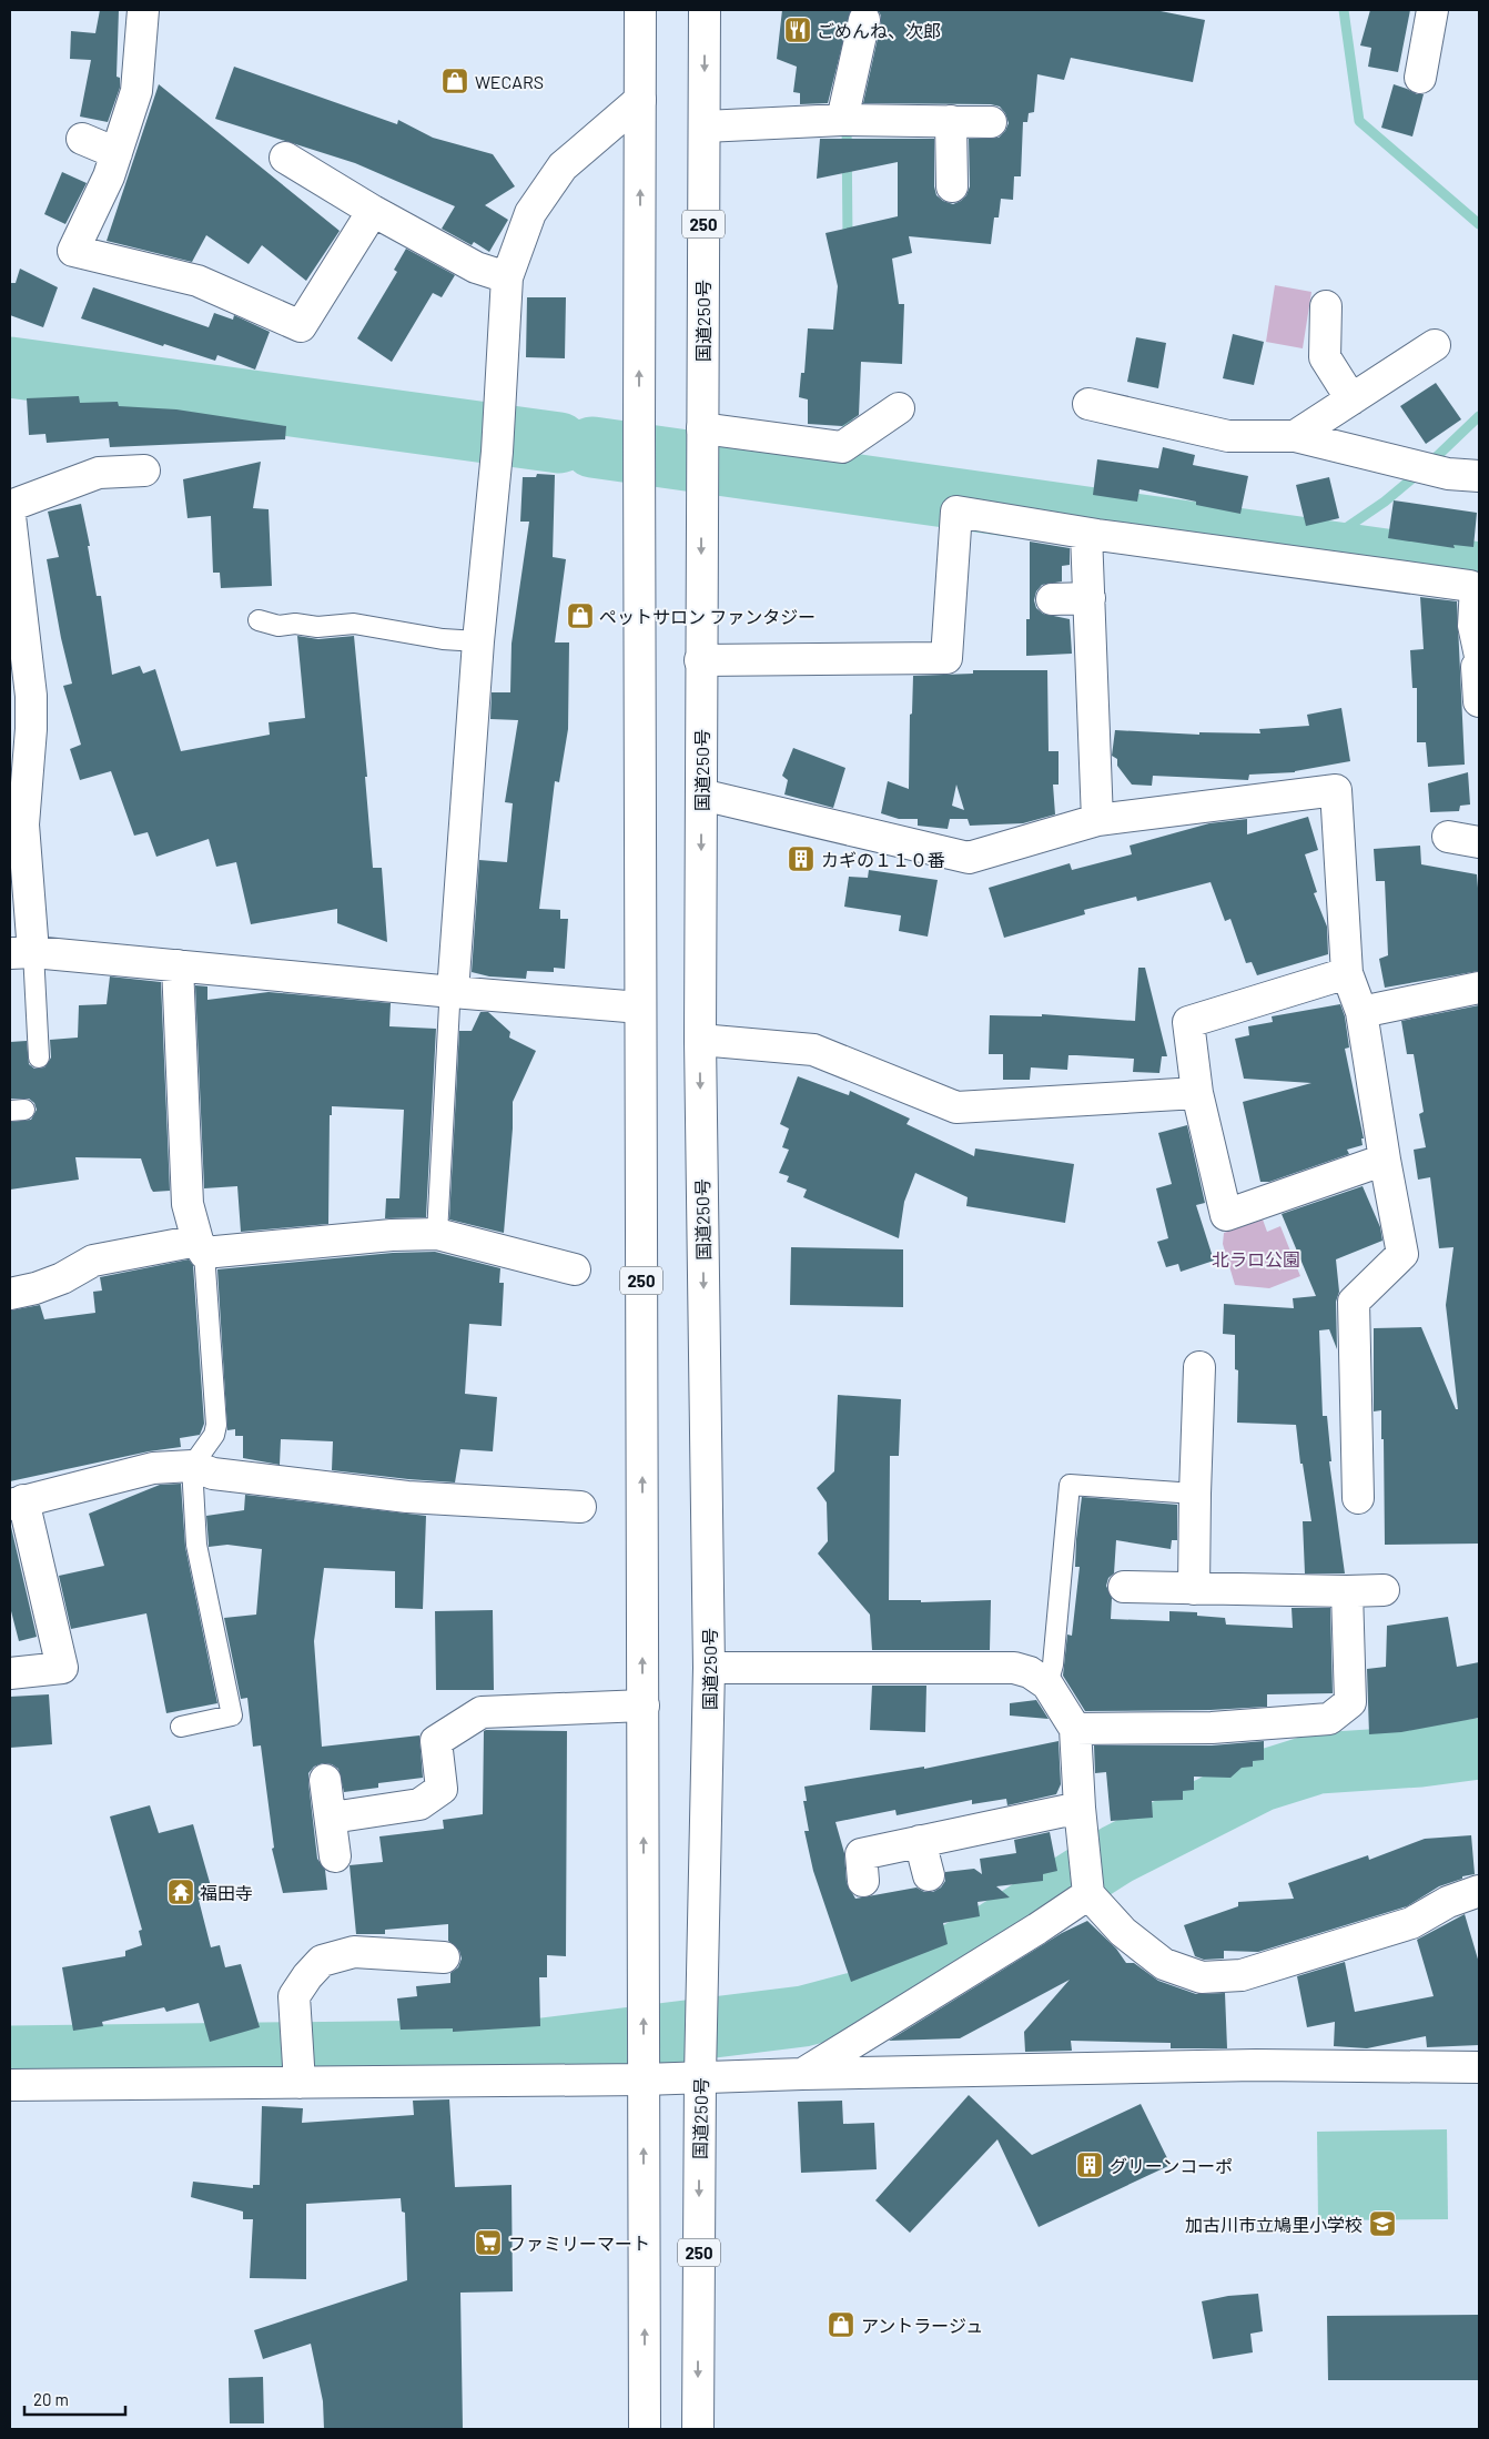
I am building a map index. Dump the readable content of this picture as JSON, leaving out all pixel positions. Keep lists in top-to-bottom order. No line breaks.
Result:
{"streets":{"main road":["250","国道250号"]},"parks":["北ラロ公園"],"places":{"restaurant":["ごめんね、次郎"],"shop":["WECARS","ペットサロン ファンタジー","アントラージュ"],"building":["カギの１１０番","グリーンコーポ"],"temple":["福田寺"],"school or university":["加古川市立鳩里小学校"],"supermarket":["ファミリーマート"]},"scale_bar":"20 m"}
